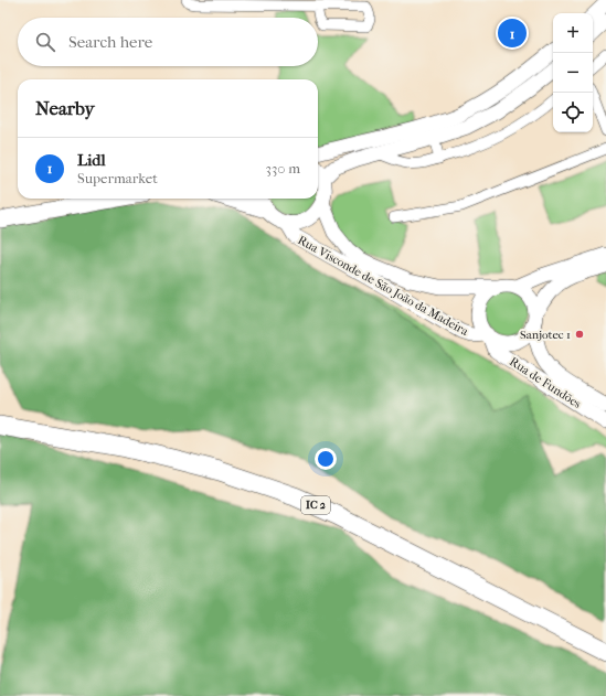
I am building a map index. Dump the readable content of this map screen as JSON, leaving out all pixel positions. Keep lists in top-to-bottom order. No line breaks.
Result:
{"streets":{"highway":["IC 2"],"main road":["Rua Visconde de São João da Madeira","Rua de Fundões"]},"crossings":[["Rua Visconde de São João da Madeira","Rua de Fundões"]],"places":["Sanjotec 1"],"page":{"map_buttons":["+","−"],"pins":"1","search":"Search here","heading":"Nearby","list":[{"mark":"1","name":"Lidl","note":"Supermarket","value":"330 m"}]}}
